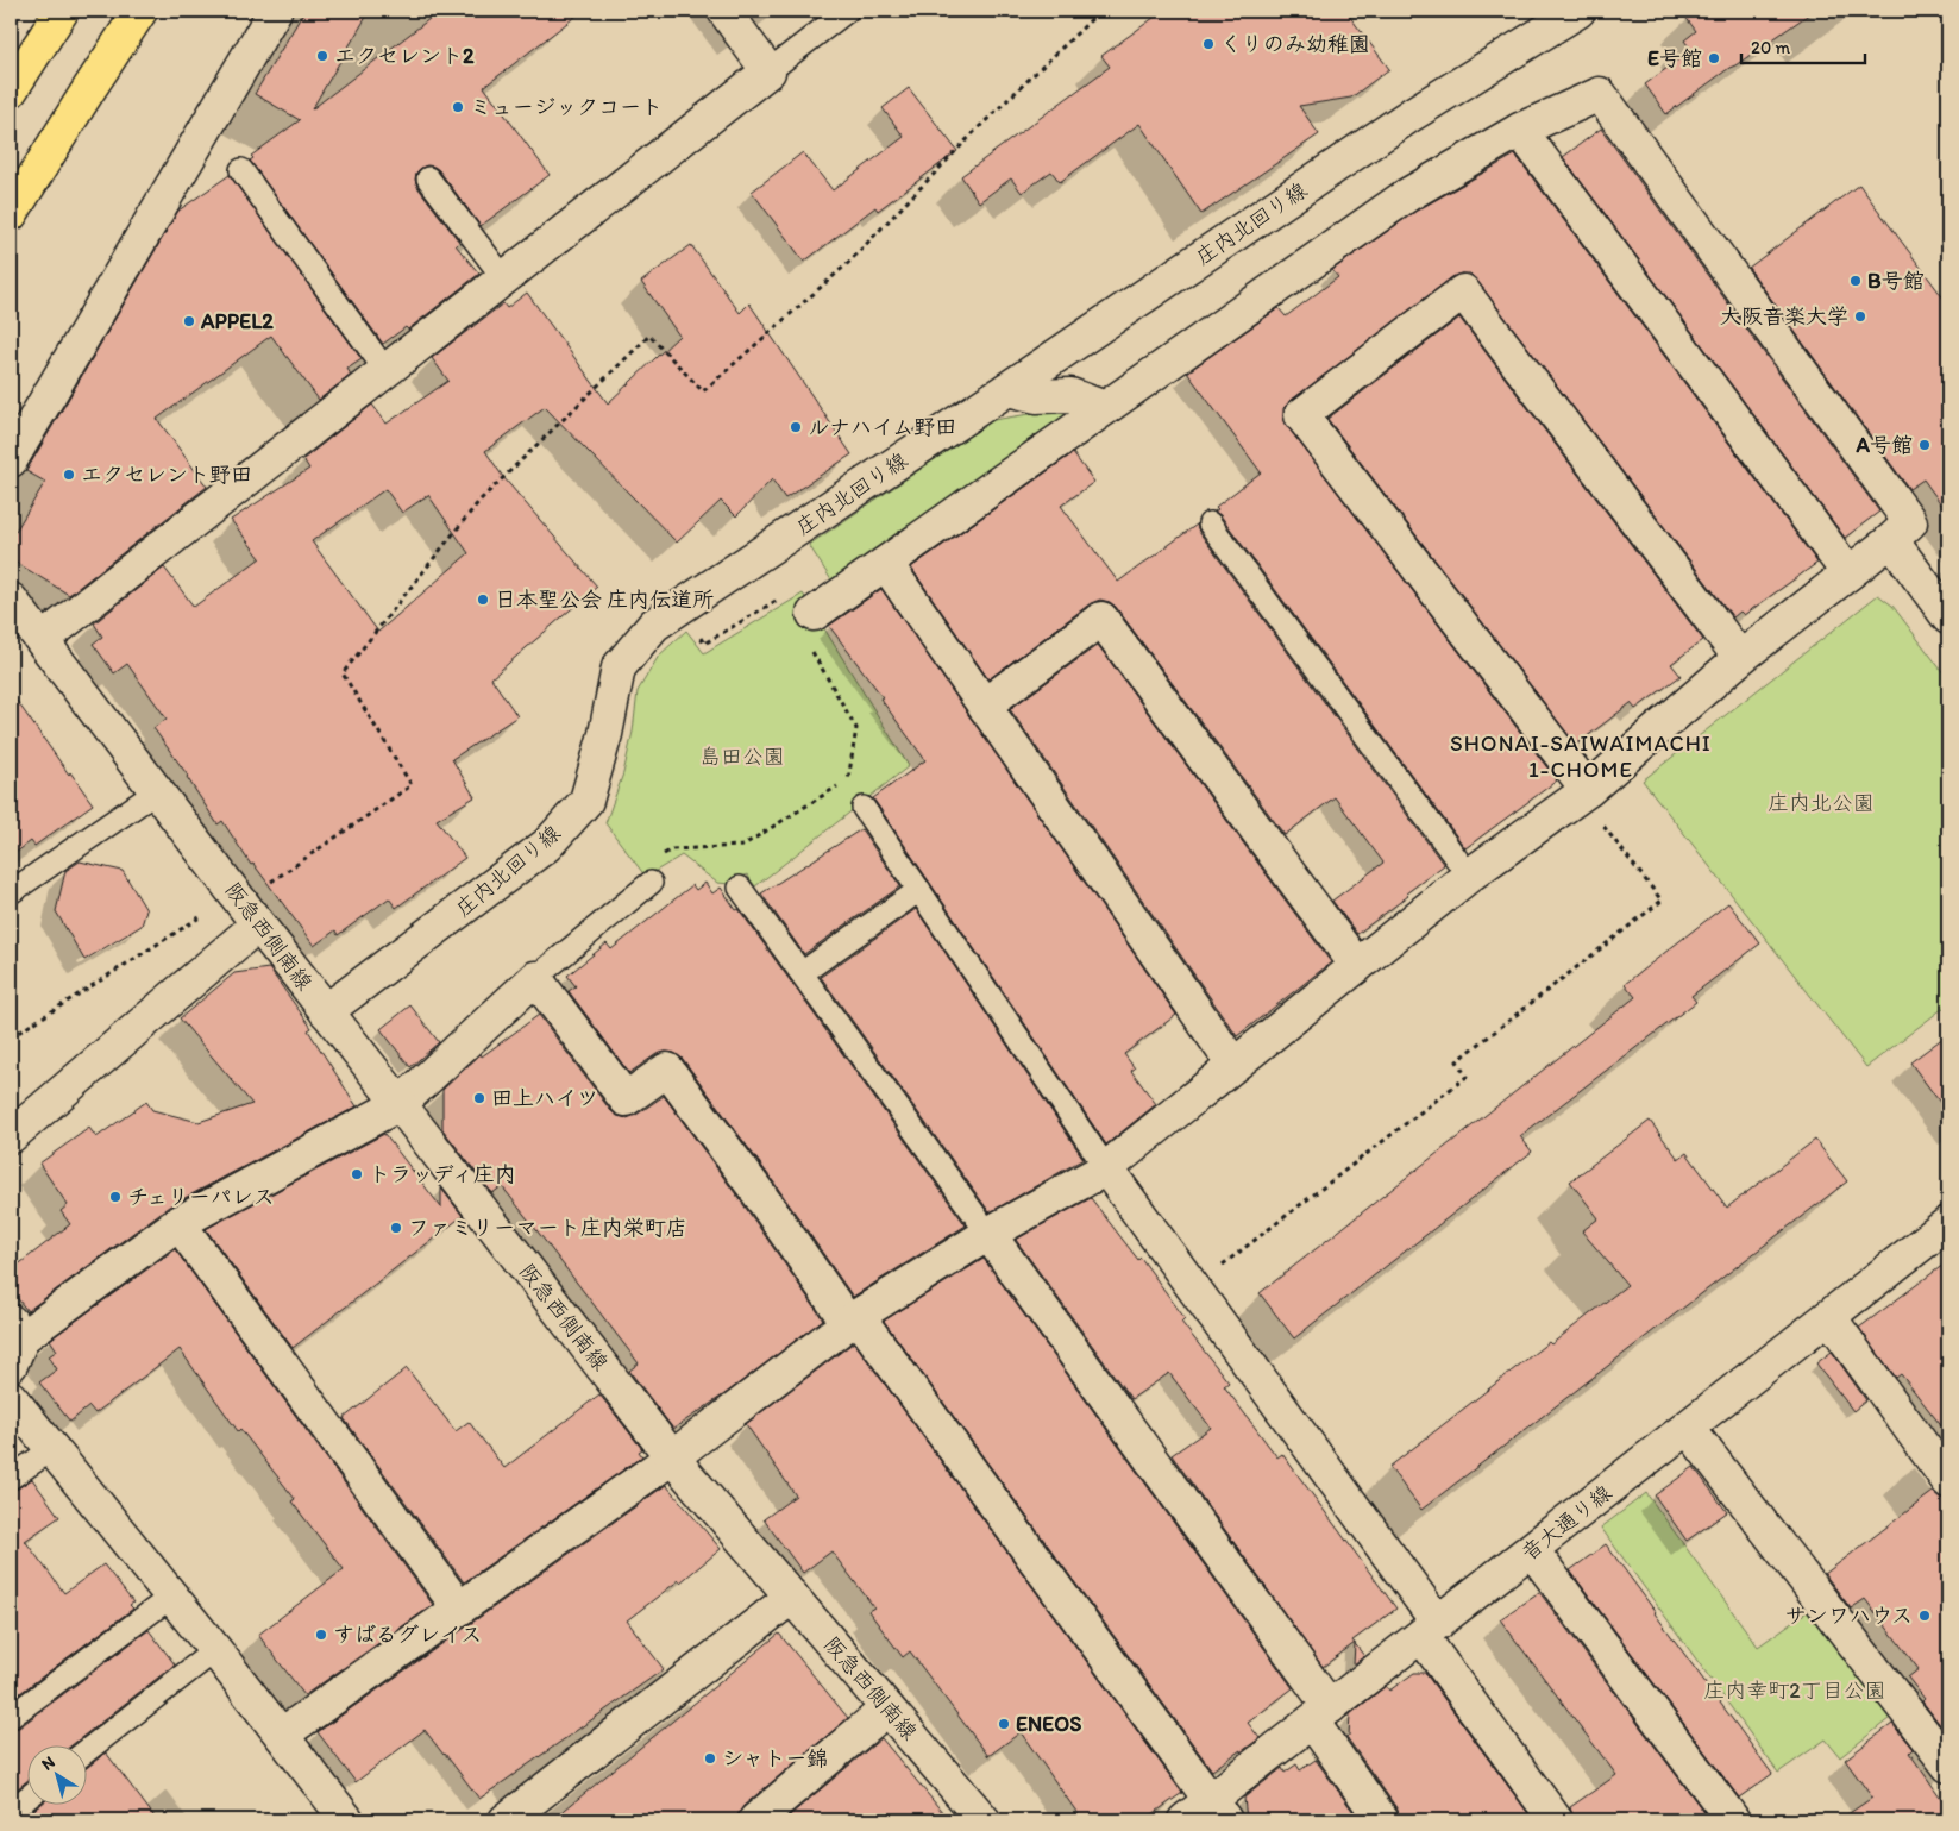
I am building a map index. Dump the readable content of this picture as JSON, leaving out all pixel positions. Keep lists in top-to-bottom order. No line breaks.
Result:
{"streets":{"street":["庄内北回り線","阪急西側南線","音大通り線"]},"crossings":[["庄内北回り線","阪急西側南線"]],"districts":["SHONAI-SAIWAIMACHI 1-CHOME"],"parks":["島田公園","庄内北公園","庄内幸町2丁目公園"],"places":["くりのみ幼稚園","エクセレント2","E号館","ミュージックコート","B号館","大阪音楽大学","APPEL2","ルナハイム野田","A号館","エクセレント野田","日本聖公会 庄内伝道所","田上ハイツ","トラッディ庄内","チェリーパレス","ファミリーマート庄内栄町店","サンワハウス","すばるグレイス","ENEOS","シャトー錦"],"scale_bar":"20 m","north":"top left"}
